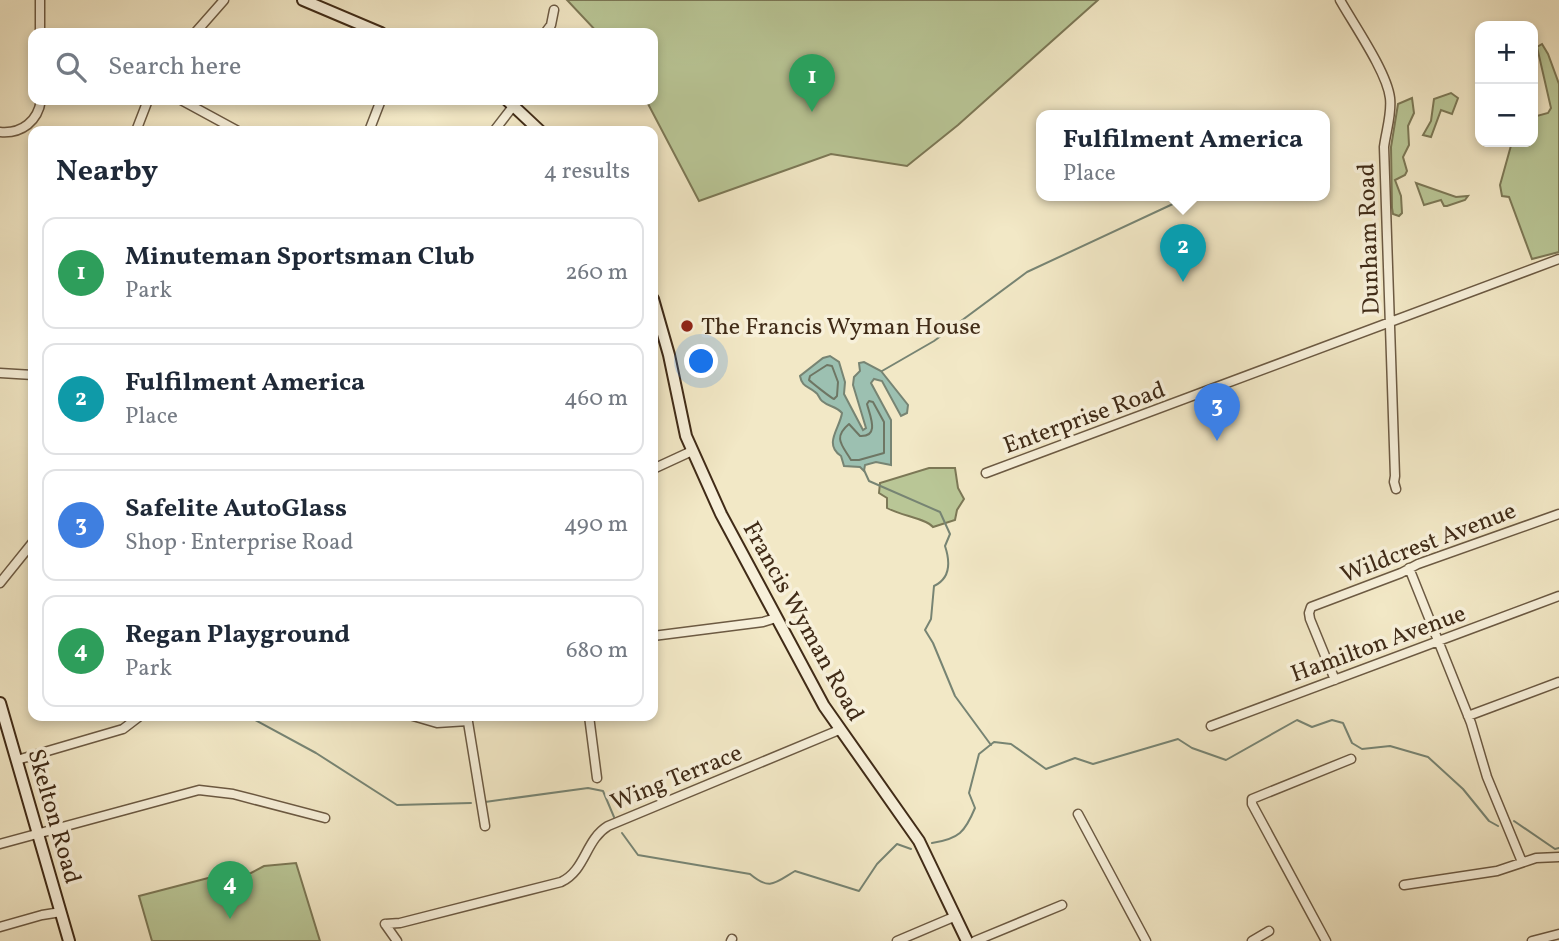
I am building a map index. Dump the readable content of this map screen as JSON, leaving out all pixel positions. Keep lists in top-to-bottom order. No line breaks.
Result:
{"streets":{"main road":["Francis Wyman Road","Skelton Road"],"street":["Dunham Road","Enterprise Road","Wildcrest Avenue","Hamilton Avenue","Wing Terrace"]},"crossings":[["Dunham Road","Enterprise Road"],["Wildcrest Avenue","Hamilton Avenue"],["Francis Wyman Road","Wing Terrace"]],"places":["The Francis Wyman House"],"page":{"map_buttons":["+","−"],"search":"Search here","pins":["1","2","3","4"],"popup":["Fulfilment America","Place"],"heading":["Nearby","4 results"],"list":[{"mark":"1","name":"Minuteman Sportsman Club","note":"Park","value":"260 m"},{"mark":"2","name":"Fulfilment America","note":"Place","value":"460 m"},{"mark":"3","name":"Safelite AutoGlass","note":"Shop · Enterprise Road","value":"490 m"},{"mark":"4","name":"Regan Playground","note":"Park","value":"680 m"}]}}
